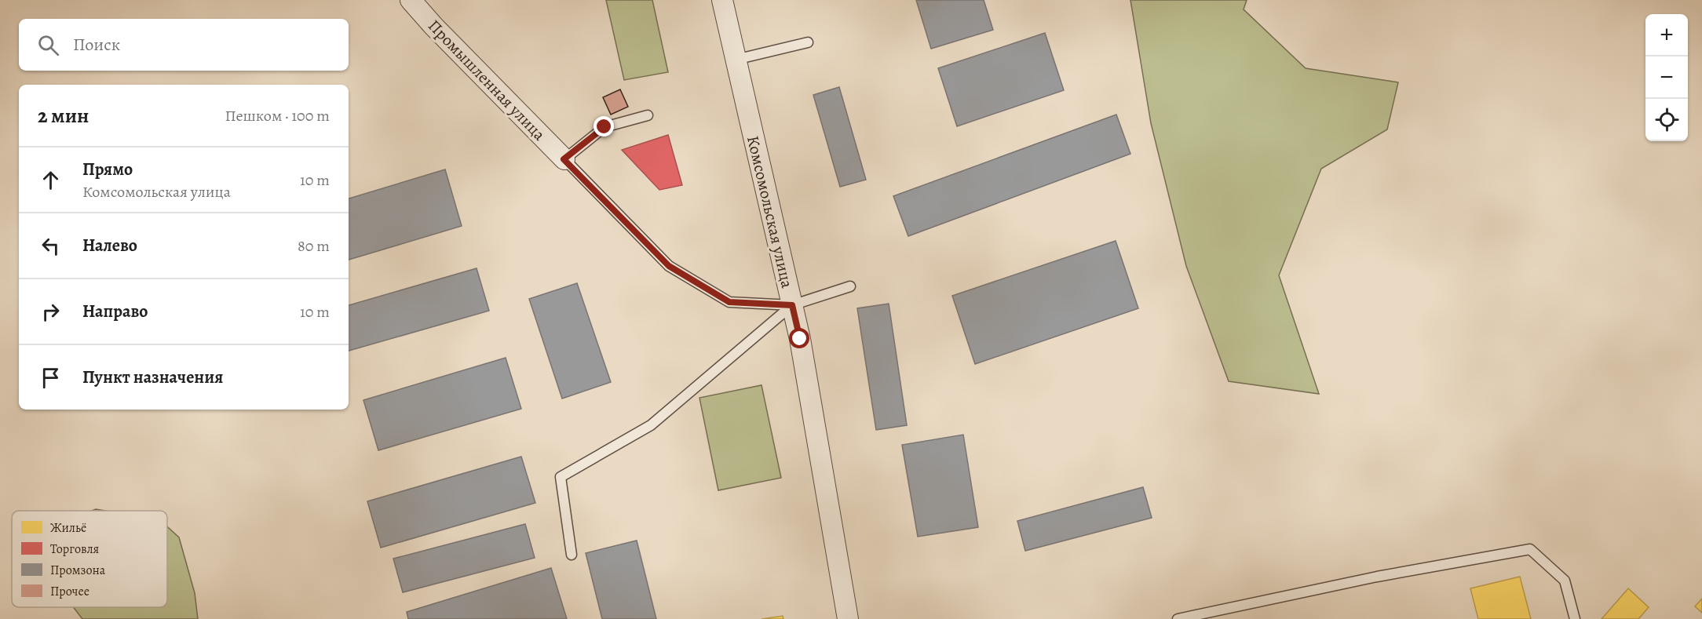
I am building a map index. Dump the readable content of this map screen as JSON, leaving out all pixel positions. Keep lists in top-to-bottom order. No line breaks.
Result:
{"streets":{"street":["Промышленная улица","Комсомольская улица"]},"legend":["Жильё","Торговля","Промзона","Прочее"],"page":{"map_buttons":["+","−"],"search":"Поиск","heading":["2 мин","Пешком · 100 m"],"list":[["Прямо","Комсомольская улица","10 m"],["Налево","80 m"],["Направо","10 m"],"Пункт назначения"]}}
